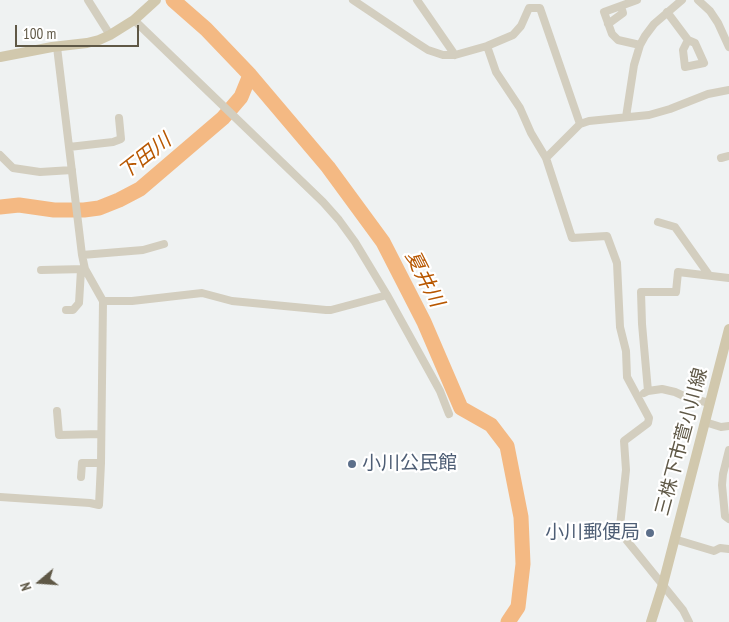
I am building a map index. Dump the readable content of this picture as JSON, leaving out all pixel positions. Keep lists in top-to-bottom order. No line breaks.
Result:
{"streets":{"main road":["三株下市萱小川線"]},"water":["下田川","夏井川"],"places":["小川公民館","小川郵便局"],"scale_bar":"100 m","north":"left"}
